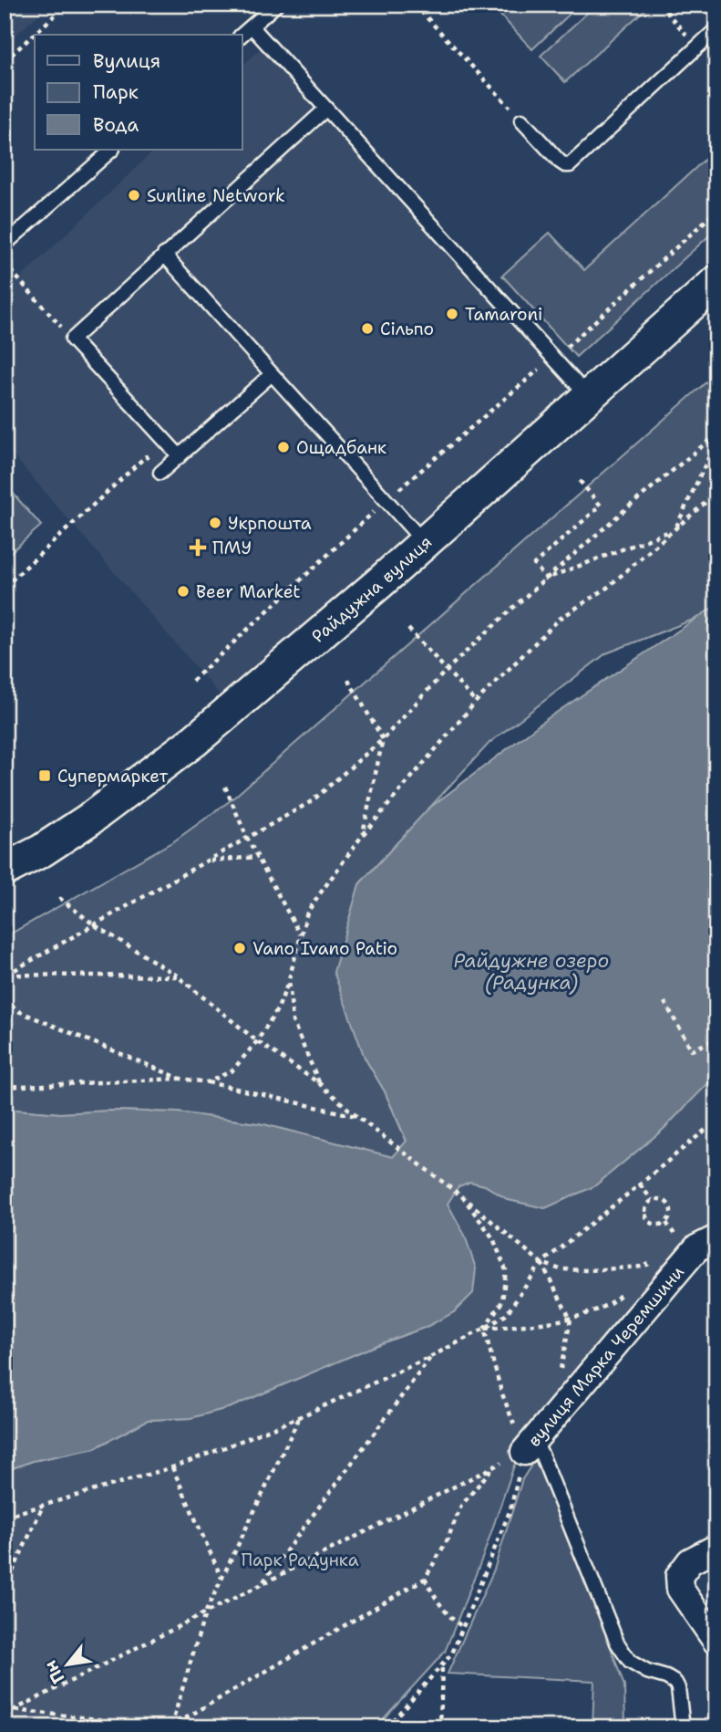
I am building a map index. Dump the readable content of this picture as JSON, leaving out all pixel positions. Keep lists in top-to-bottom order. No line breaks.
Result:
{"streets":{"street":["Райдужна вулиця","вулиця Марка Черемшини"]},"water":["Райдужне озеро (Радунка)"],"parks":["Парк Радунка"],"places":{"other":["Sunline Network","Tamaroni","Сільпо","Ощадбанк","Укрпошта","Beer Market","Vano Ivano Patio"],"health":["ПМУ"],"transit":["Супермаркет"]},"legend":["Вулиця","Парк","Вода"],"north":"bottom left"}
